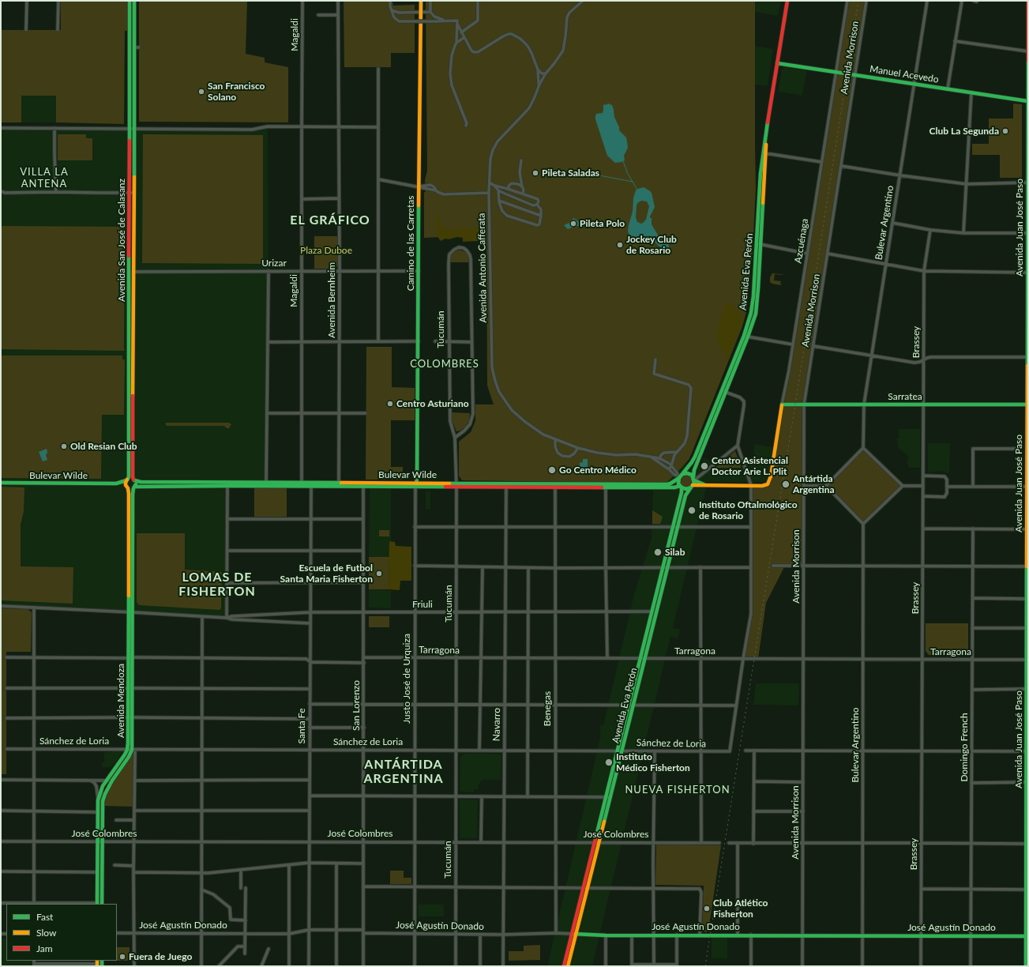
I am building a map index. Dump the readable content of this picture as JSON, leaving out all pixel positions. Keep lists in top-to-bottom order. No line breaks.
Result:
{"streets":{"main road":["Manuel Acevedo","Avenida Juan José Paso","Avenida San José de Calasanz","Azcuénaga","Camino de las Carretas","Urizar","Avenida Eva Perón","Sarratea","Bulevar Wilde","Avenida Mendoza","José Agustín Donado"],"street":["Magaldi","Avenida Morrison","Bulevar Argentino","Avenida Antonio Cafferata","Avenida Bernheim","Tucumán","Brassey","Friuli","Tarragona","Justo José de Urquiza","San Lorenzo","Benegas","Navarro","Santa Fe","Sánchez de Loria","Domingo French","José Colombres"]},"crossings":[["Magaldi","Urizar"],["Magaldi","Bulevar Wilde"],["Avenida Morrison","Manuel Acevedo"],["Avenida Morrison","Sarratea"],["Avenida Morrison","Tarragona"],["Avenida Morrison","José Agustín Donado"],["Manuel Acevedo","Bulevar Argentino"],["Manuel Acevedo","Avenida Juan José Paso"],["Manuel Acevedo","Azcuénaga"],["Manuel Acevedo","Avenida Eva Perón"],["Bulevar Argentino","Sarratea"],["Bulevar Argentino","Tarragona"],["Bulevar Argentino","José Agustín Donado"],["Avenida Juan José Paso","Sarratea"],["Avenida Juan José Paso","Tarragona"],["Avenida Juan José Paso","José Agustín Donado"],["Avenida San José de Calasanz","Urizar"],["Avenida San José de Calasanz","Bulevar Wilde"],["Avenida San José de Calasanz","Avenida Mendoza"],["Azcuénaga","Sarratea"],["Camino de las Carretas","Urizar"],["Camino de las Carretas","Bulevar Wilde"],["Camino de las Carretas","Justo José de Urquiza"],["Urizar","Avenida Bernheim"],["Avenida Antonio Cafferata","Avenida Eva Perón"],["Avenida Antonio Cafferata","Bulevar Wilde"],["Avenida Eva Perón","Bulevar Wilde"],["Avenida Eva Perón","Friuli"],["Avenida Eva Perón","Tarragona"],["Avenida Eva Perón","Sánchez de Loria"],["Avenida Eva Perón","José Colombres"],["Avenida Eva Perón","José Agustín Donado"],["Avenida Bernheim","Bulevar Wilde"],["Tucumán","Bulevar Wilde"],["Tucumán","Friuli"],["Tucumán","Tarragona"],["Tucumán","Sánchez de Loria"],["Tucumán","José Colombres"],["Tucumán","José Agustín Donado"],["Brassey","Sarratea"],["Brassey","Tarragona"],["Brassey","José Agustín Donado"],["Bulevar Wilde","Justo José de Urquiza"],["Bulevar Wilde","Avenida Mendoza"],["Bulevar Wilde","San Lorenzo"],["Bulevar Wilde","Benegas"],["Bulevar Wilde","Navarro"],["Bulevar Wilde","Santa Fe"],["Friuli","Justo José de Urquiza"],["Friuli","San Lorenzo"],["Friuli","Benegas"],["Friuli","Navarro"],["Friuli","Santa Fe"],["Tarragona","Justo José de Urquiza"],["Tarragona","San Lorenzo"],["Tarragona","Benegas"],["Tarragona","Navarro"],["Tarragona","Domingo French"],["Justo José de Urquiza","Sánchez de Loria"],["Justo José de Urquiza","José Colombres"],["Justo José de Urquiza","José Agustín Donado"],["Avenida Mendoza","Sánchez de Loria"],["Avenida Mendoza","José Colombres"],["San Lorenzo","Sánchez de Loria"],["San Lorenzo","José Colombres"],["San Lorenzo","José Agustín Donado"],["Benegas","Sánchez de Loria"],["Benegas","José Colombres"],["Benegas","José Agustín Donado"],["Navarro","Sánchez de Loria"],["Navarro","José Colombres"],["Navarro","José Agustín Donado"],["Santa Fe","Sánchez de Loria"],["Santa Fe","José Colombres"],["Santa Fe","José Agustín Donado"],["Domingo French","José Agustín Donado"]],"districts":["VILLA LA ANTENA","EL GRÁFICO","COLOMBRES","LOMAS DE FISHERTON","ANTÁRTIDA ARGENTINA","NUEVA FISHERTON"],"parks":["Plaza Duboe"],"places":["San Francisco Solano","Club La Segunda","Pileta Saladas","Pileta Polo","Jockey Club de Rosario","Centro Asturiano","Old Resian Club","Centro Asistencial Doctor Arie L. Plit","Go Centro Médico","Antártida Argentina","Instituto Oftalmológico de Rosario","Silab","Escuela de Futbol Santa Maria Fisherton","Instituto Médico Fisherton","Club Atlético Fisherton","Fuera de Juego"],"legend":["Fast","Slow","Jam"]}
